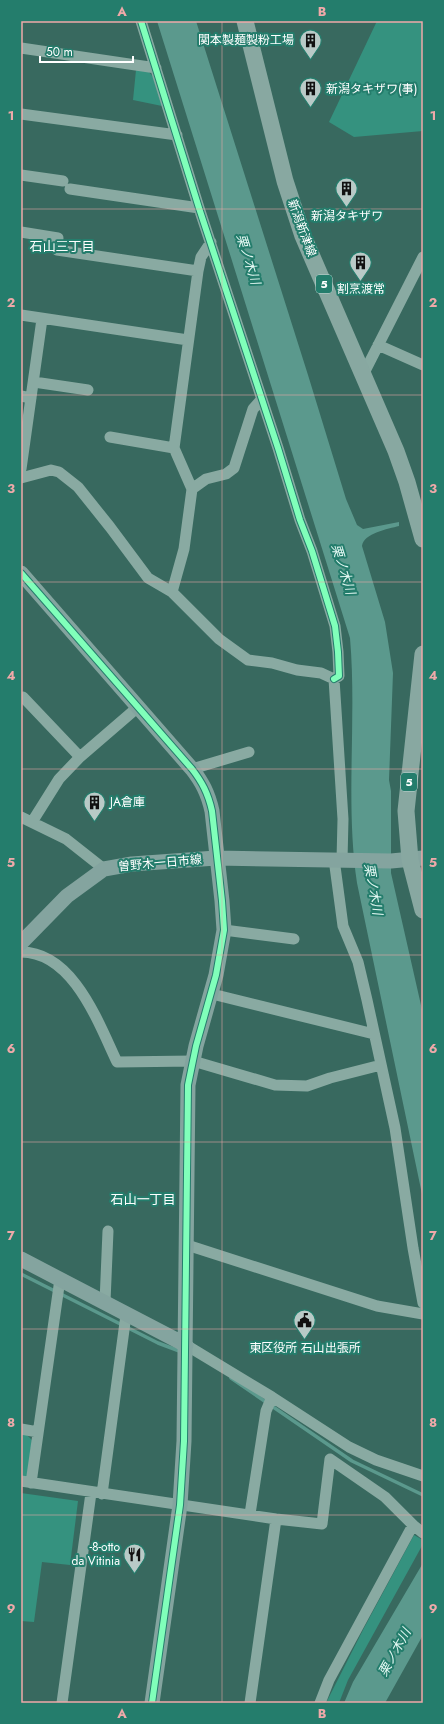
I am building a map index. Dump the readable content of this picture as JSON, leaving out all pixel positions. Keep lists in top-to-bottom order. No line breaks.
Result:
{"streets":{"main road":["新潟新津線","5"],"street":["曽野木一日市線"]},"crossings":[["5","曽野木一日市線"]],"districts":["石山三丁目","石山一丁目"],"water":["栗ノ木川"],"places":{"building":["関本製麺製粉工場","新潟タキザワ(事)","新潟タキザワ","割烹渡常","JA倉庫"],"public building":["東区役所 石山出張所"],"restaurant":["-8-otto da Vitinia"]},"scale_bar":"50 m","grid":{"columns":["A","B"],"rows":["1","2","3","4","5","6","7","8","9"]}}
